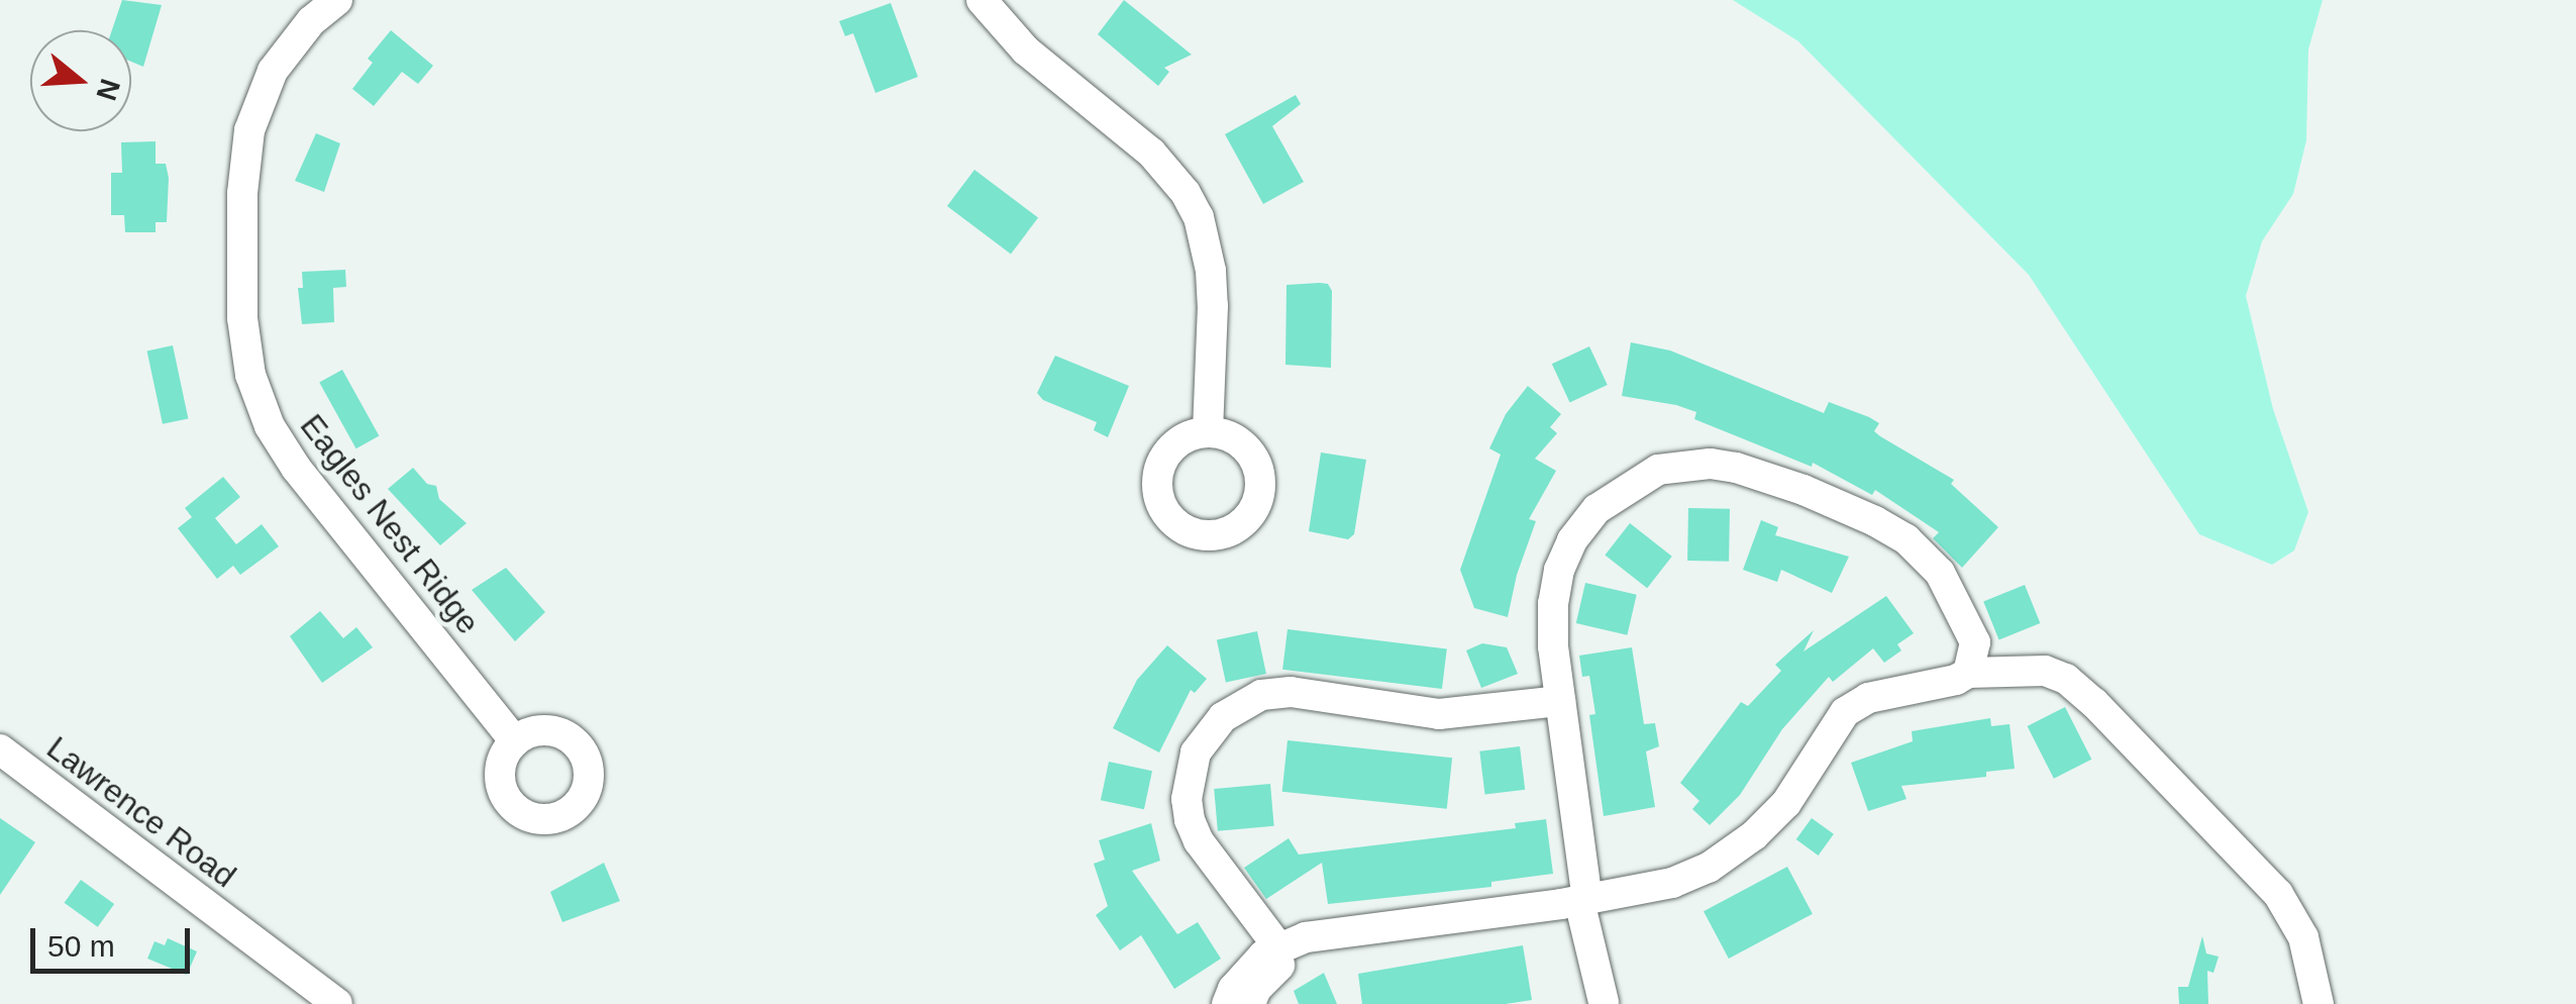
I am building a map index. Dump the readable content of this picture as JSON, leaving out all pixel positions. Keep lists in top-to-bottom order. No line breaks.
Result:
{"streets":{"street":["Eagles Nest Ridge","Lawrence Road"]},"scale_bar":"50 m","north":"right"}
